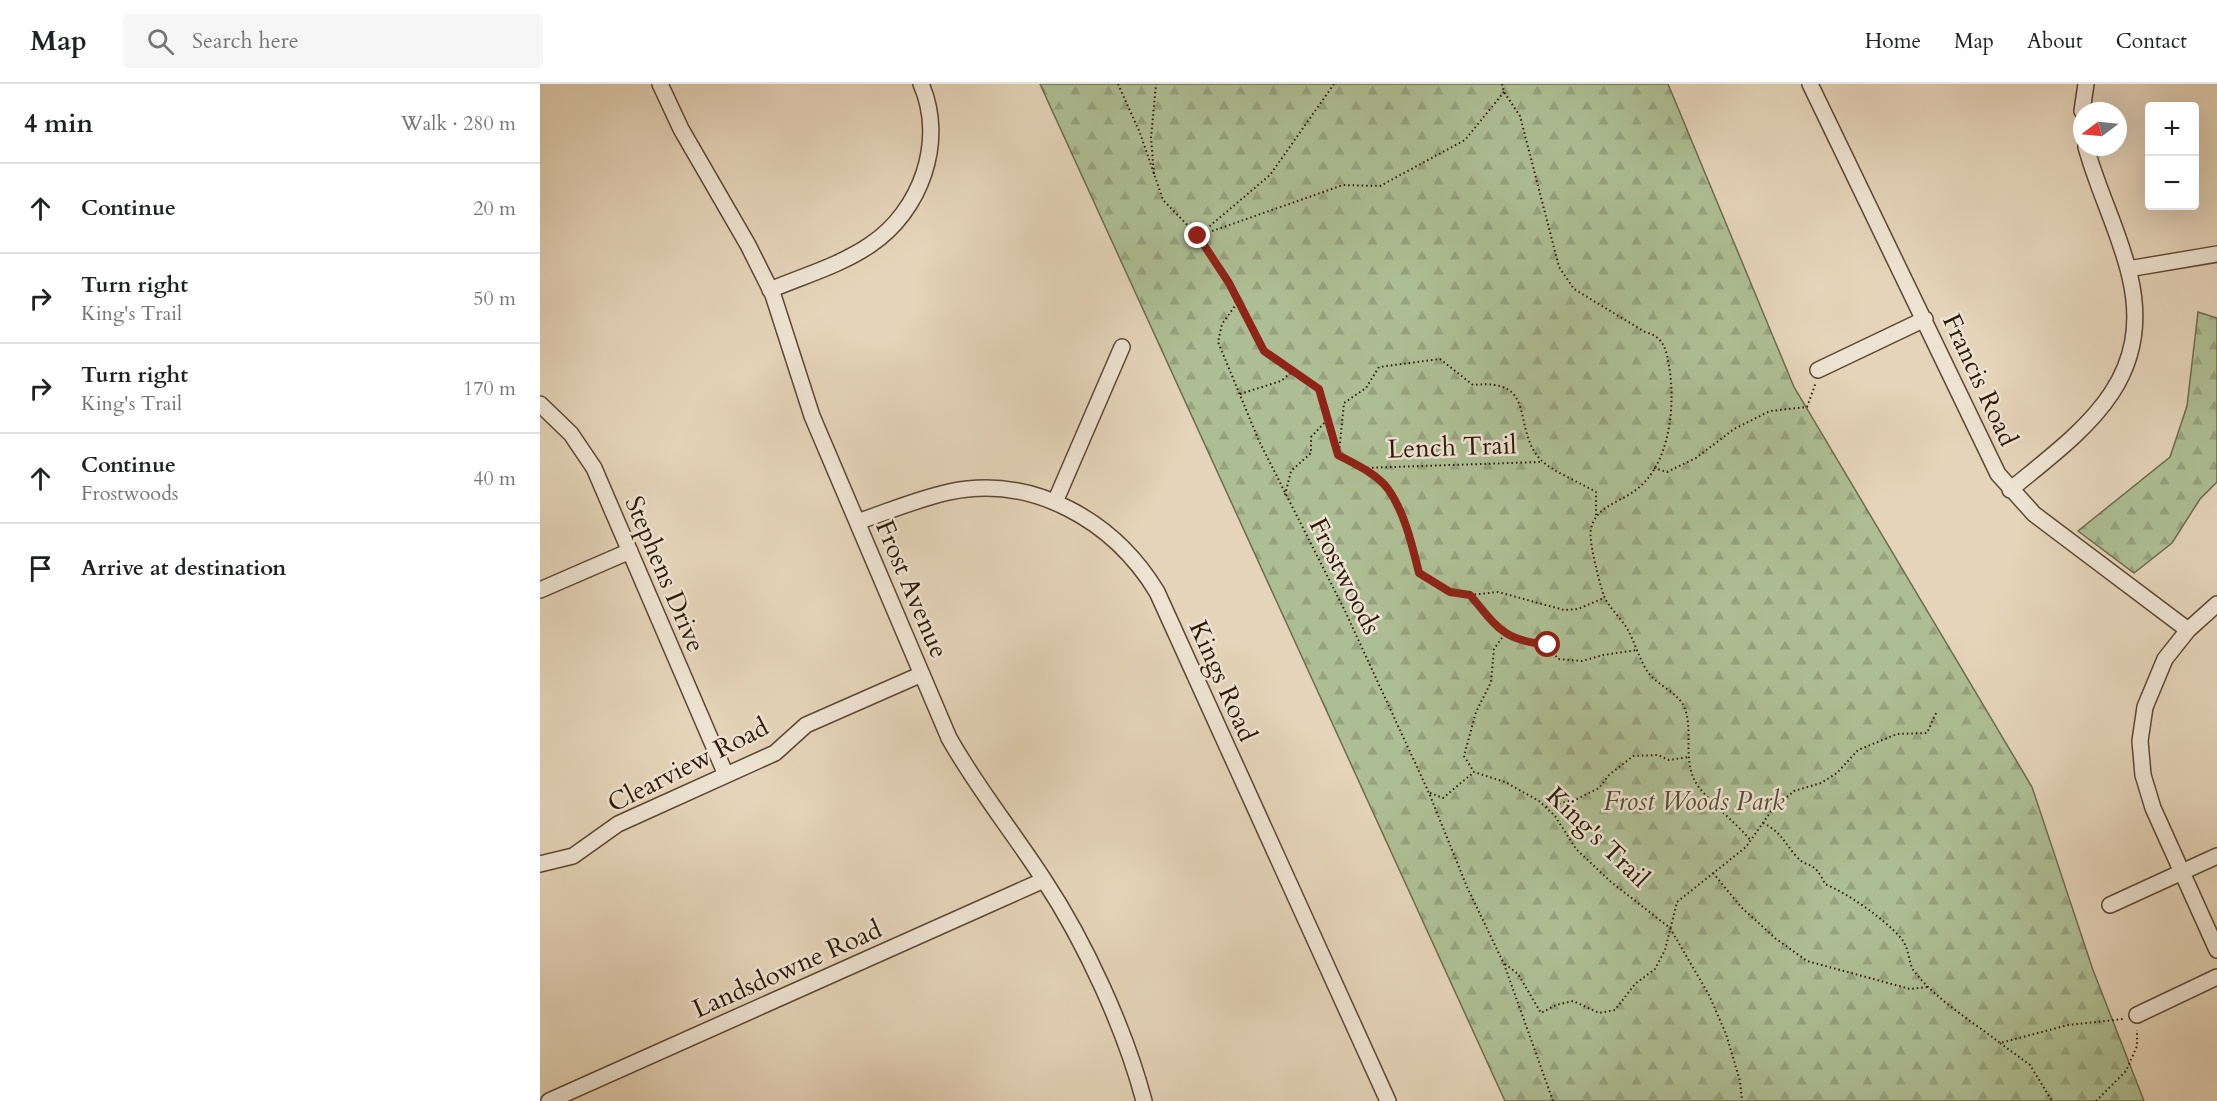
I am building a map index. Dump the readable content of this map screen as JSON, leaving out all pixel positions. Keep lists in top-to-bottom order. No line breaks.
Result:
{"streets":{"street":["Francis Road","Stephens Drive","Frost Avenue","Kings Road","Clearview Road","Landsdowne Road"],"path":["Lench Trail","Frostwoods","King's Trail"]},"crossings":[["Stephens Drive","Clearview Road"],["Frost Avenue","Kings Road"],["Frost Avenue","Clearview Road"],["Frost Avenue","Landsdowne Road"]],"parks":["Frost Woods Park"],"north":"left","page":{"header":"Map","search":"Search here","nav":["Home","Map","About","Contact"],"heading":["4 min","Walk · 280 m"],"map_buttons":["+","−"],"list":[["Continue","20 m"],["Turn right","King's Trail","50 m"],["Turn right","King's Trail","170 m"],["Continue","Frostwoods","40 m"],"Arrive at destination"]}}
